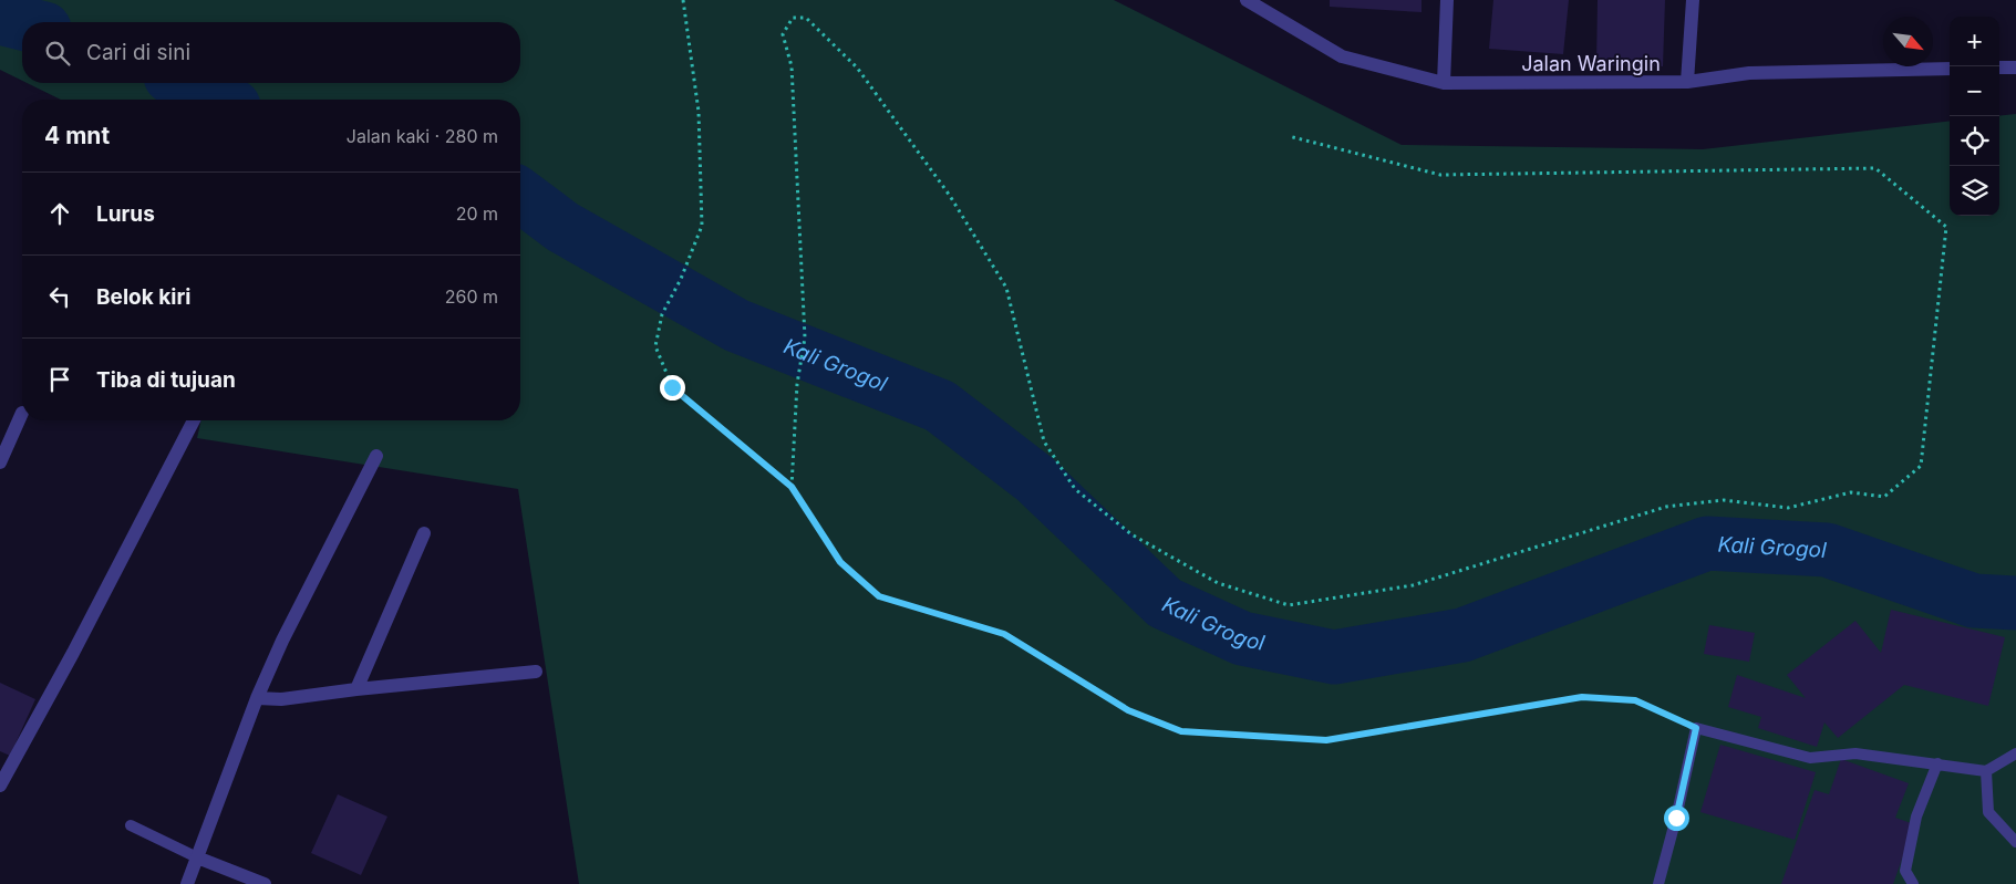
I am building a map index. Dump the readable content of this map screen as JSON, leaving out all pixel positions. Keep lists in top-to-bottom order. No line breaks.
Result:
{"streets":{"street":["Jalan Waringin"]},"water":["Kali Grogol"],"north":"bottom right","page":{"map_buttons":["+","−"],"search":"Cari di sini","heading":["4 mnt","Jalan kaki · 280 m"],"list":[["Lurus","20 m"],["Belok kiri","260 m"],"Tiba di tujuan"]}}
